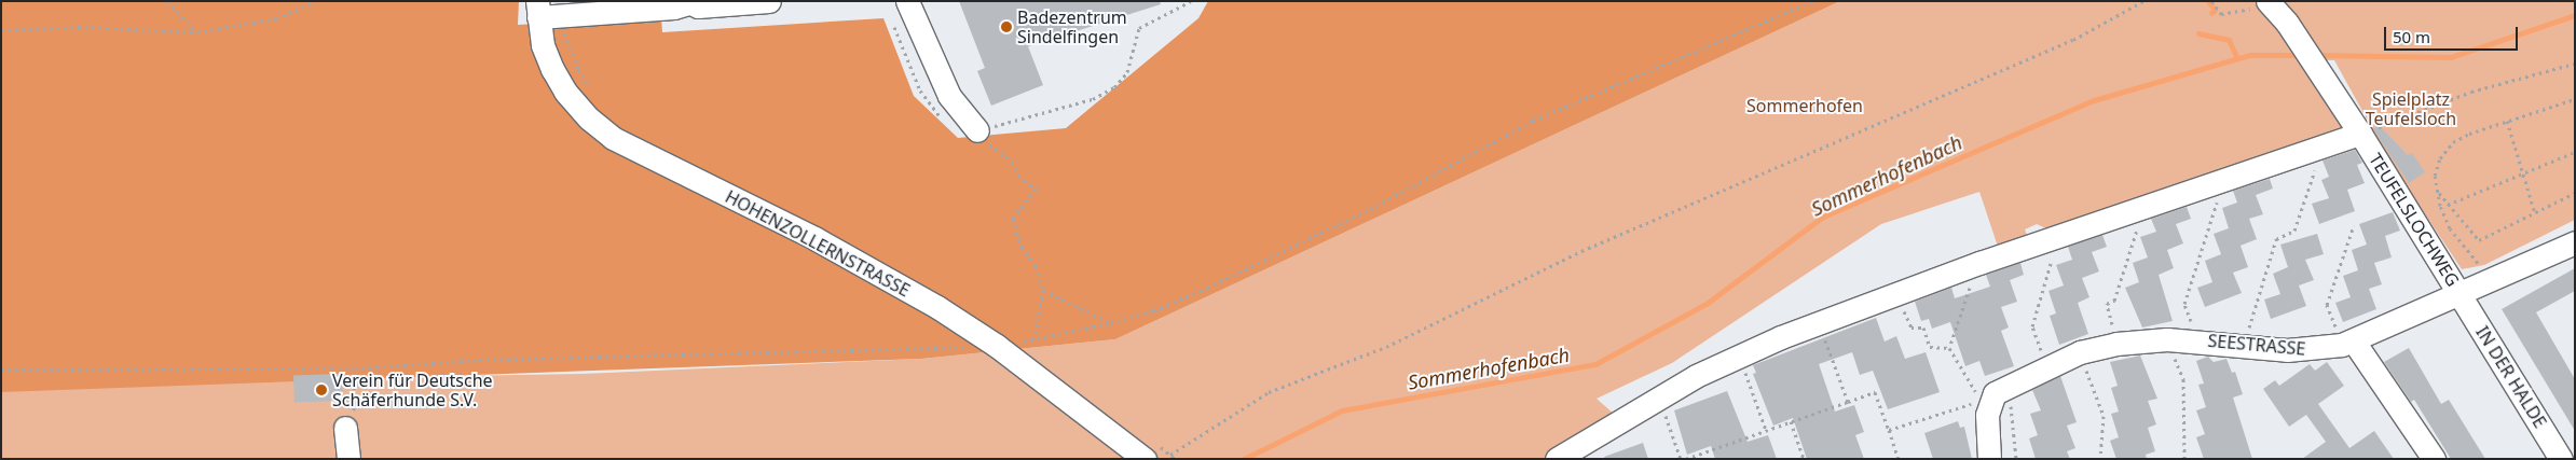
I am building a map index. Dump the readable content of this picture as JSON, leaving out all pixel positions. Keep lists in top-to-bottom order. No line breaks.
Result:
{"streets":{"street":["TEUFELSLOCHWEG","HOHENZOLLERNSTRASSE","SEESTRASSE","IN DER HALDE"]},"crossings":[["TEUFELSLOCHWEG","SEESTRASSE"],["TEUFELSLOCHWEG","IN DER HALDE"],["SEESTRASSE","IN DER HALDE"]],"water":["Sommerhofenbach"],"parks":["Spielplatz Teufelsloch","Sommerhofen"],"places":["Badezentrum Sindelfingen","Verein für Deutsche Schäferhunde S.V."],"scale_bar":"50 m"}
